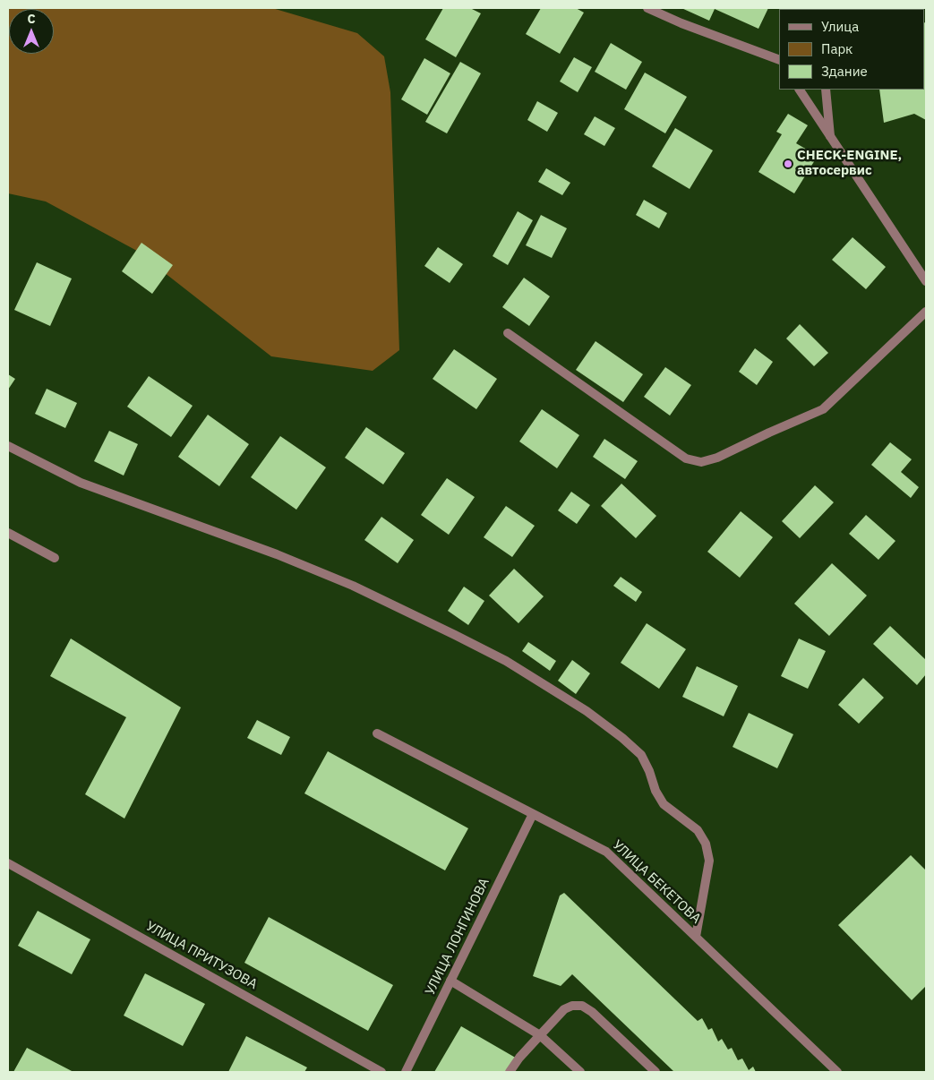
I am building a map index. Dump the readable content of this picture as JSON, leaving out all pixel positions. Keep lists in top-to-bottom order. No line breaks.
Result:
{"streets":{"street":["УЛИЦА БЕКЕТОВА","УЛИЦА ЛОНГИНОВА","УЛИЦА ПРИТУЗОВА"]},"crossings":[["УЛИЦА БЕКЕТОВА","УЛИЦА ЛОНГИНОВА"]],"places":["CHECK-ENGINE, автосервис"],"legend":["Улица","Парк","Здание"],"north":"top"}
